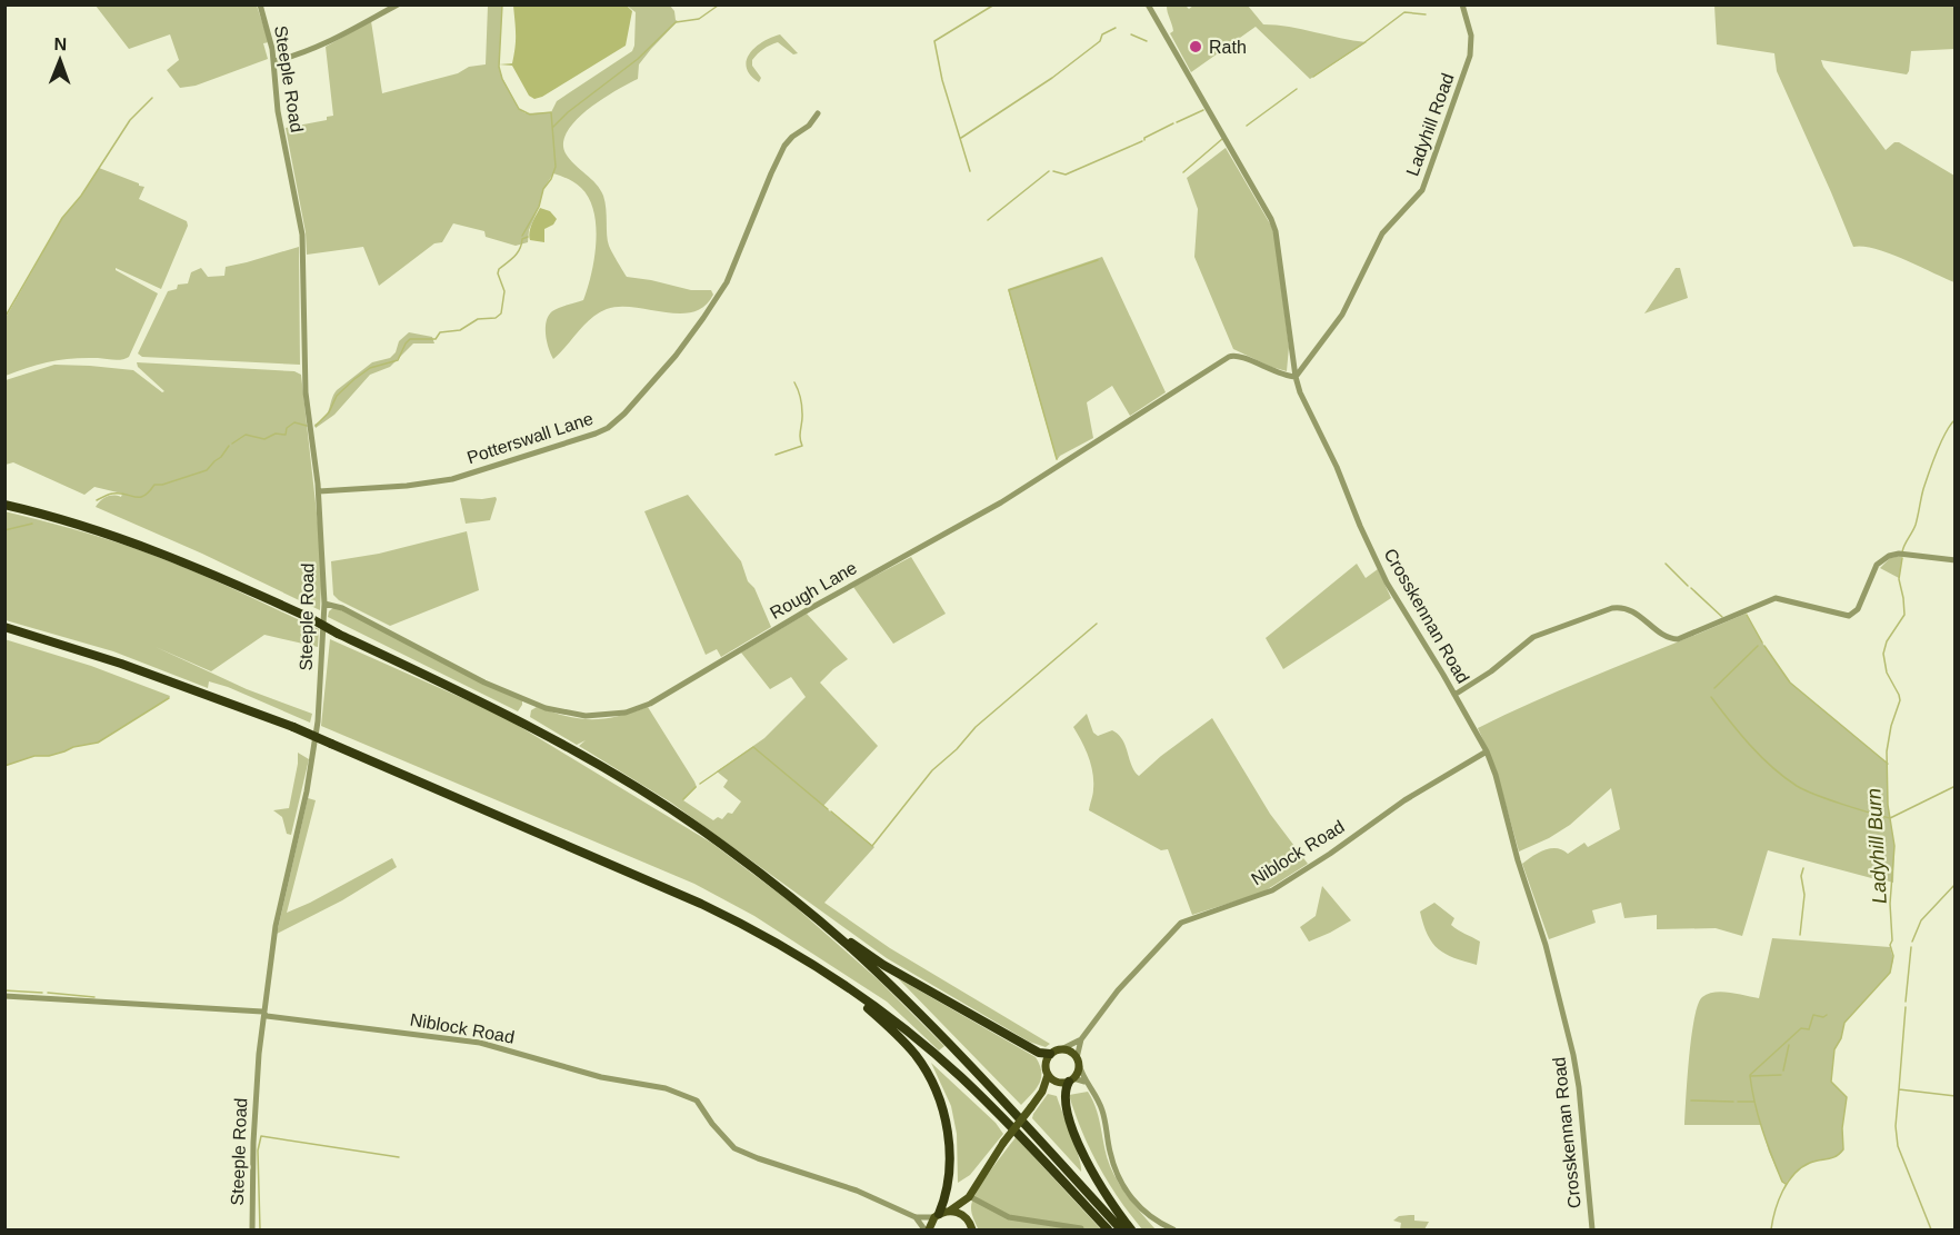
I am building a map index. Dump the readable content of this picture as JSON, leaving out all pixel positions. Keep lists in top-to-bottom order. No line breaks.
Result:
{"streets":{"street":["Steeple Road","Ladyhill Road","Potterswall Lane","Rough Lane","Crosskennan Road","Niblock Road"]},"crossings":[["Steeple Road","Potterswall Lane"],["Steeple Road","Rough Lane"],["Steeple Road","Niblock Road"],["Ladyhill Road","Rough Lane"],["Ladyhill Road","Crosskennan Road"],["Rough Lane","Crosskennan Road"],["Crosskennan Road","Niblock Road"]],"water":["Ladyhill Burn"],"places":["Rath"],"north":"top"}
